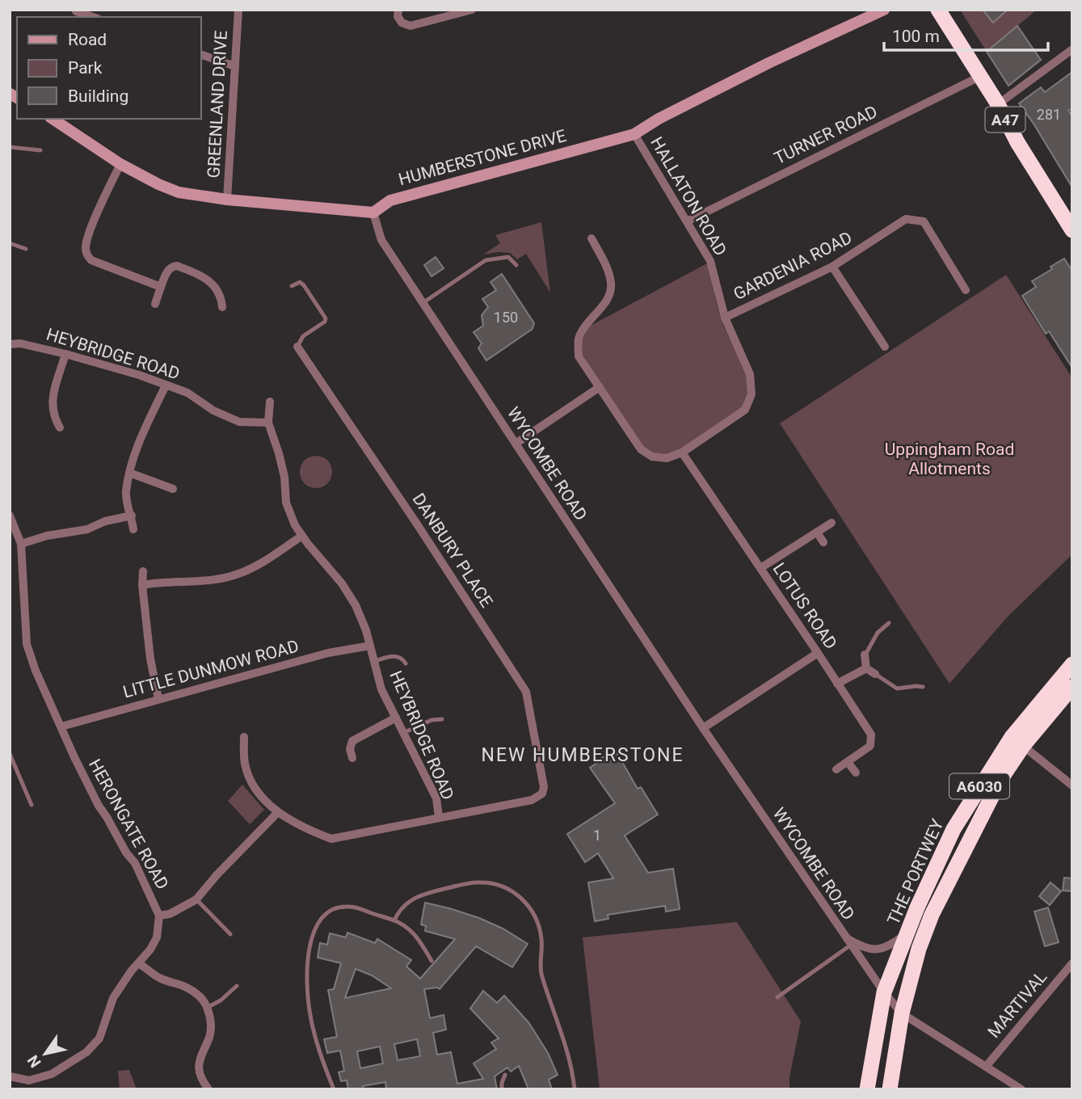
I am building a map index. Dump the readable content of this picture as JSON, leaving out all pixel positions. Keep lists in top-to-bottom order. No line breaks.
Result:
{"streets":{"highway":["A47","A6030","THE PORTWEY"],"street":["GREENLAND DRIVE","TURNER ROAD","HUMBERSTONE DRIVE","HALLATON ROAD","GARDENIA ROAD","HEYBRIDGE ROAD","WYCOMBE ROAD","DANBURY PLACE","LOTUS ROAD","LITTLE DUNMOW ROAD","HERONGATE ROAD","MARTIVAL"]},"crossings":[["A47","TURNER ROAD"],["TURNER ROAD","HALLATON ROAD"],["HUMBERSTONE DRIVE","HALLATON ROAD"],["HUMBERSTONE DRIVE","WYCOMBE ROAD"],["HALLATON ROAD","GARDENIA ROAD"],["HALLATON ROAD","LOTUS ROAD"],["HEYBRIDGE ROAD","DANBURY PLACE"],["HEYBRIDGE ROAD","LITTLE DUNMOW ROAD"],["WYCOMBE ROAD","A6030"],["WYCOMBE ROAD","THE PORTWEY"],["WYCOMBE ROAD","MARTIVAL"],["LITTLE DUNMOW ROAD","HERONGATE ROAD"],["A6030","THE PORTWEY"]],"districts":["NEW HUMBERSTONE"],"parks":["Uppingham Road Allotments"],"house_numbers":["281","150","1"],"legend":["Road","Park","Building"],"scale_bar":"100 m","north":"bottom left"}
